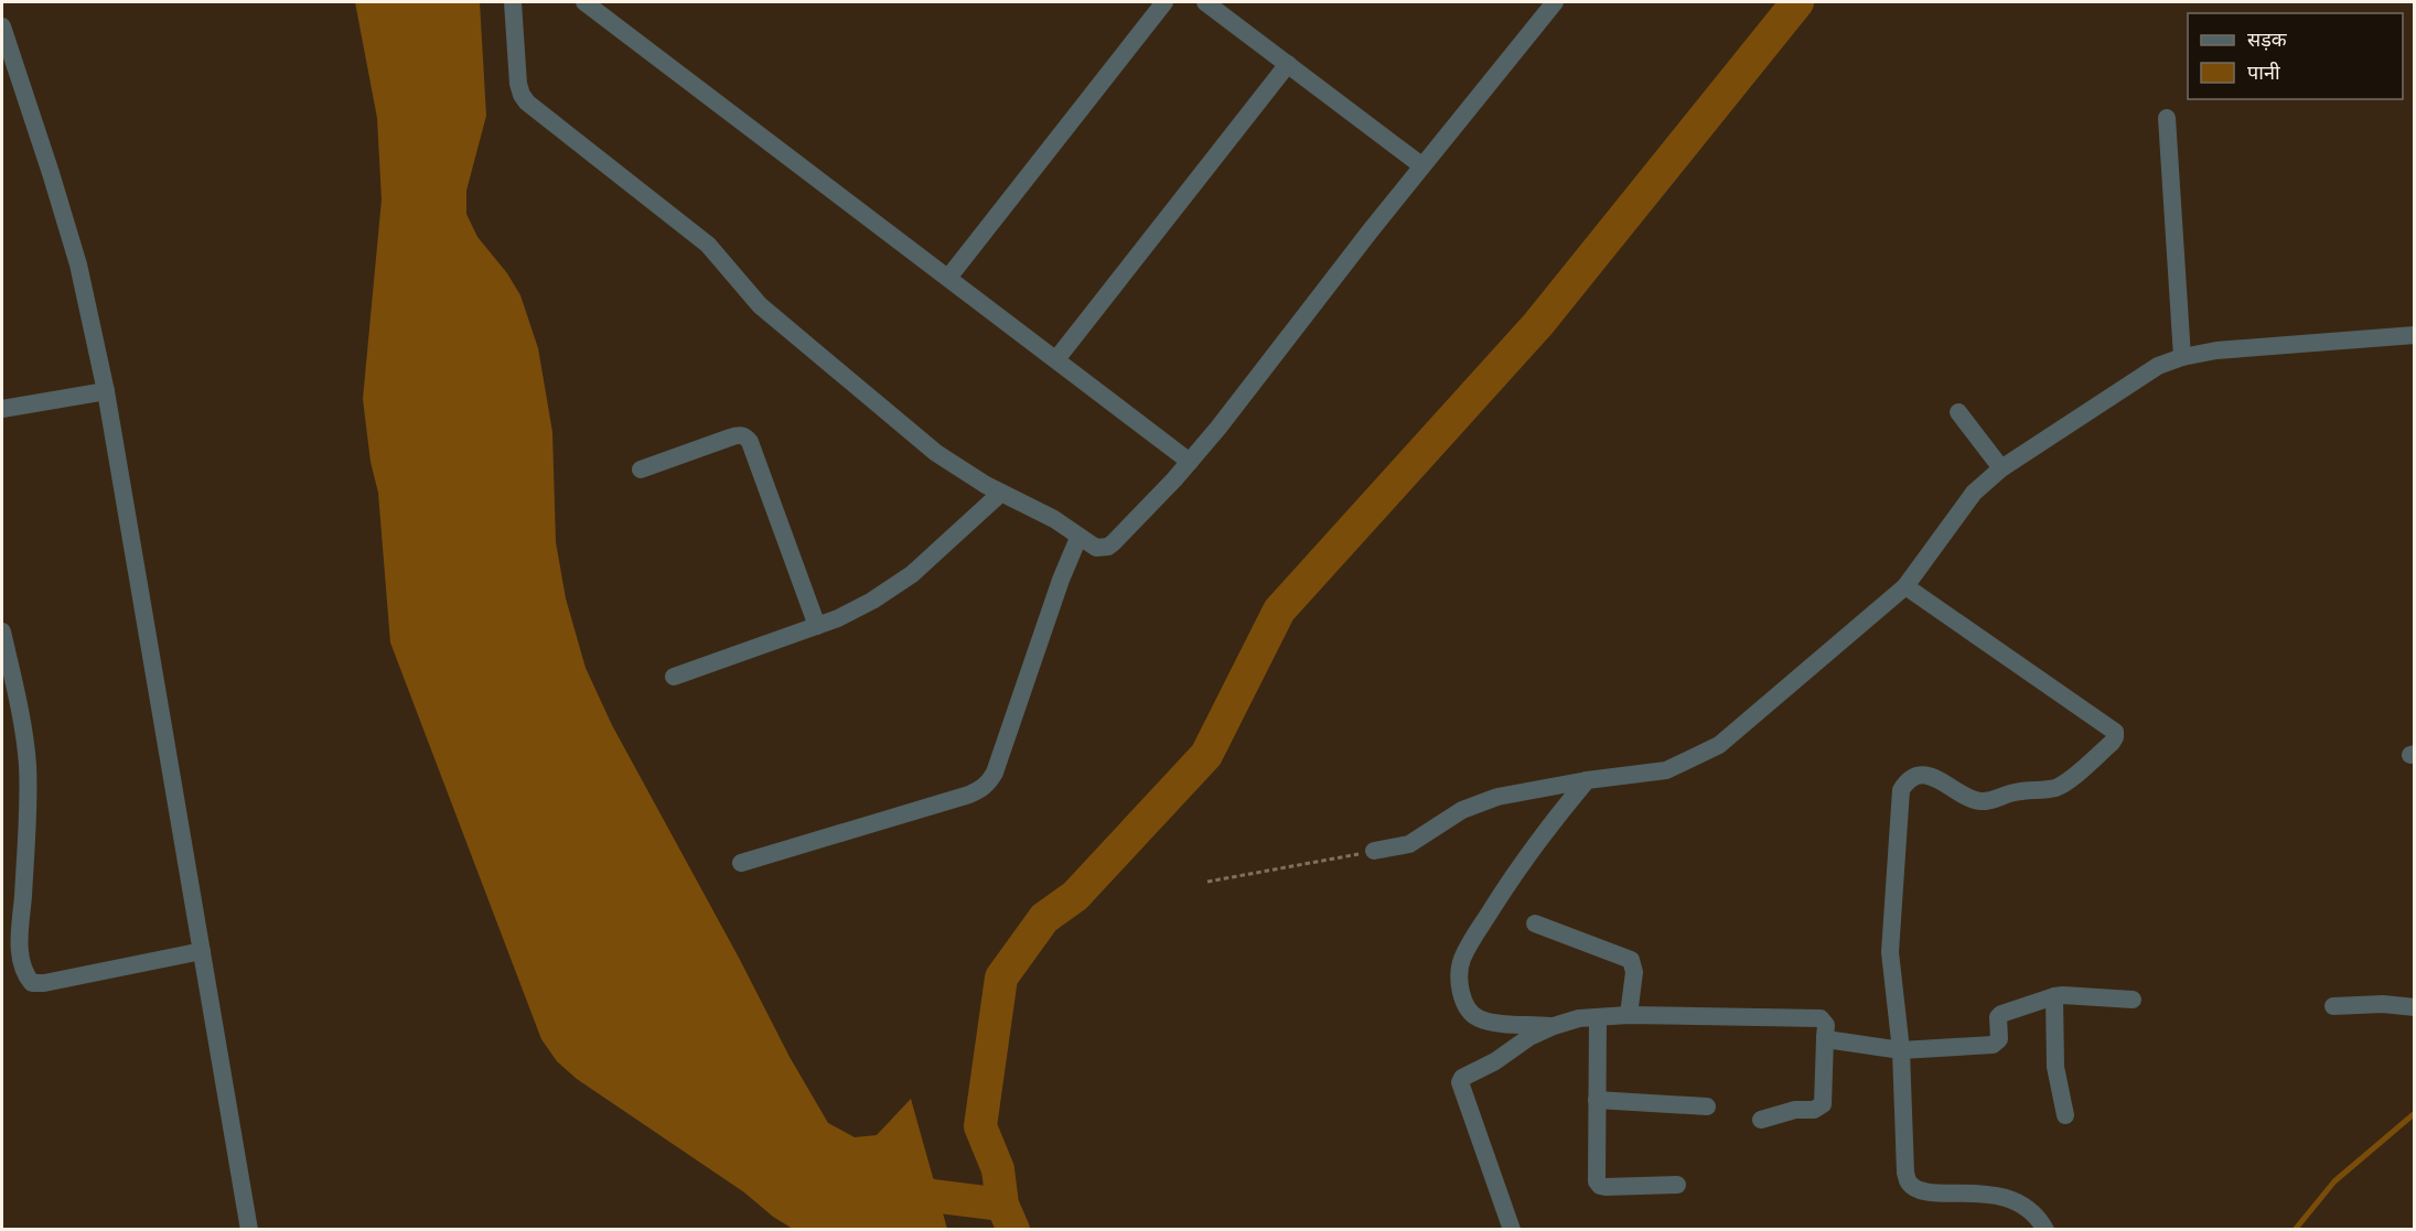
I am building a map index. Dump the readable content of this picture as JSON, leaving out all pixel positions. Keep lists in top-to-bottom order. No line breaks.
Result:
{"legend":["सड़क","पानी"]}
